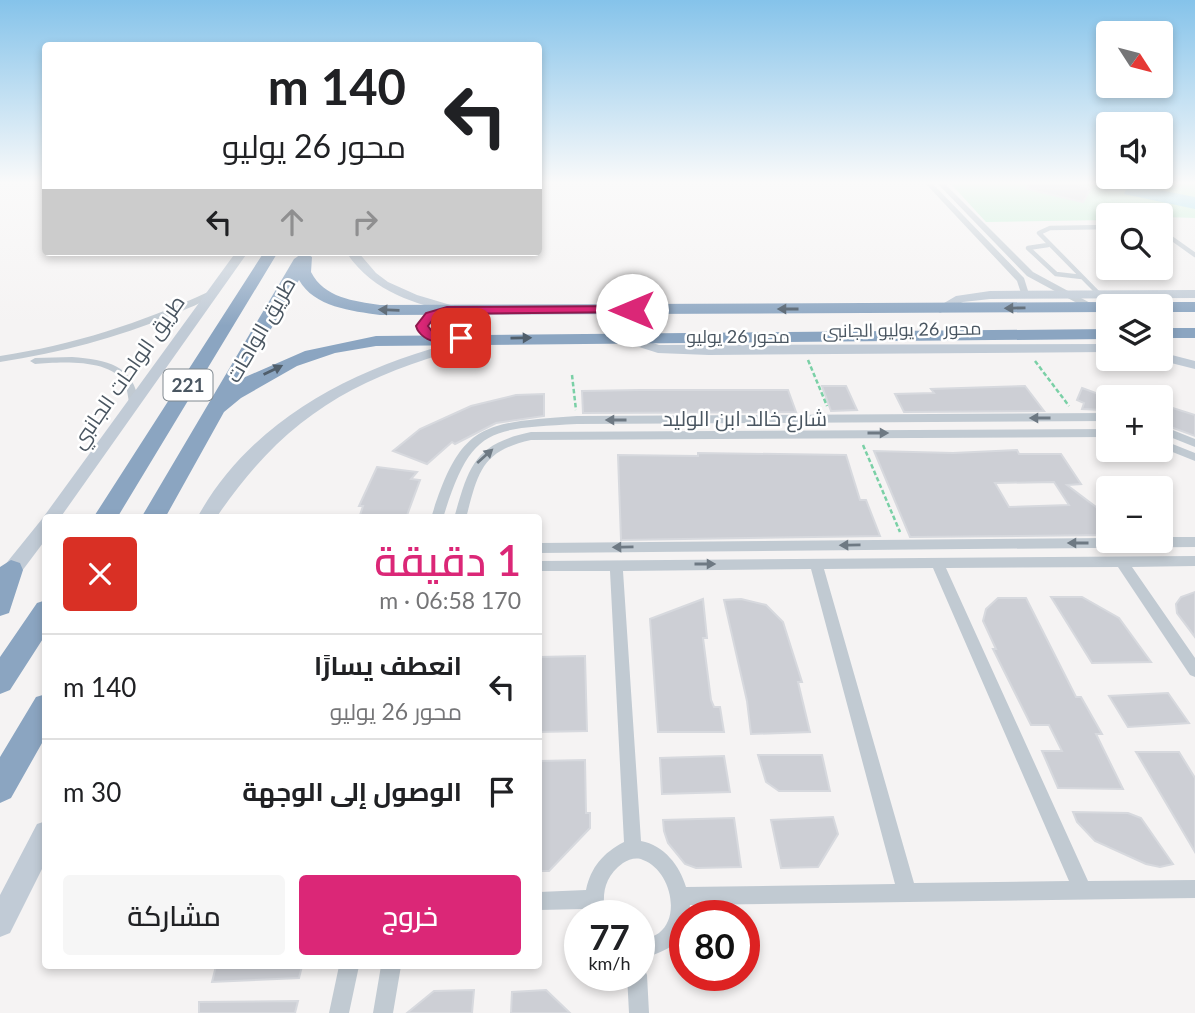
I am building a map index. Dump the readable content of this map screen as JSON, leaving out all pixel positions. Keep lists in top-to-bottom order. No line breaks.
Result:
{"streets":{"highway":["طريق الواحات","محور 26 يوليو","221"],"street":["محور 26 يوليو الجانبى","طريق الواحات الجانبي","شارع خالد ابن الوليد"]},"crossings":[["طريق الواحات","محور 26 يوليو"],["محور 26 يوليو الجانبى","محور 26 يوليو"]],"north":"bottom right","page":{"map_buttons":["+","−"],"turn":["140 m","محور 26 يوليو"],"heading":["1 دقيقة","170 m · 06:58"],"list":[{"name":"انعطف يسارًا","note":"محور 26 يوليو","value":"140 m"},{"name":"الوصول إلى الوجهة","value":"30 m"}],"buttons":["خروج","مشاركة"],"speed":"77 km/h","limit":"80"}}
